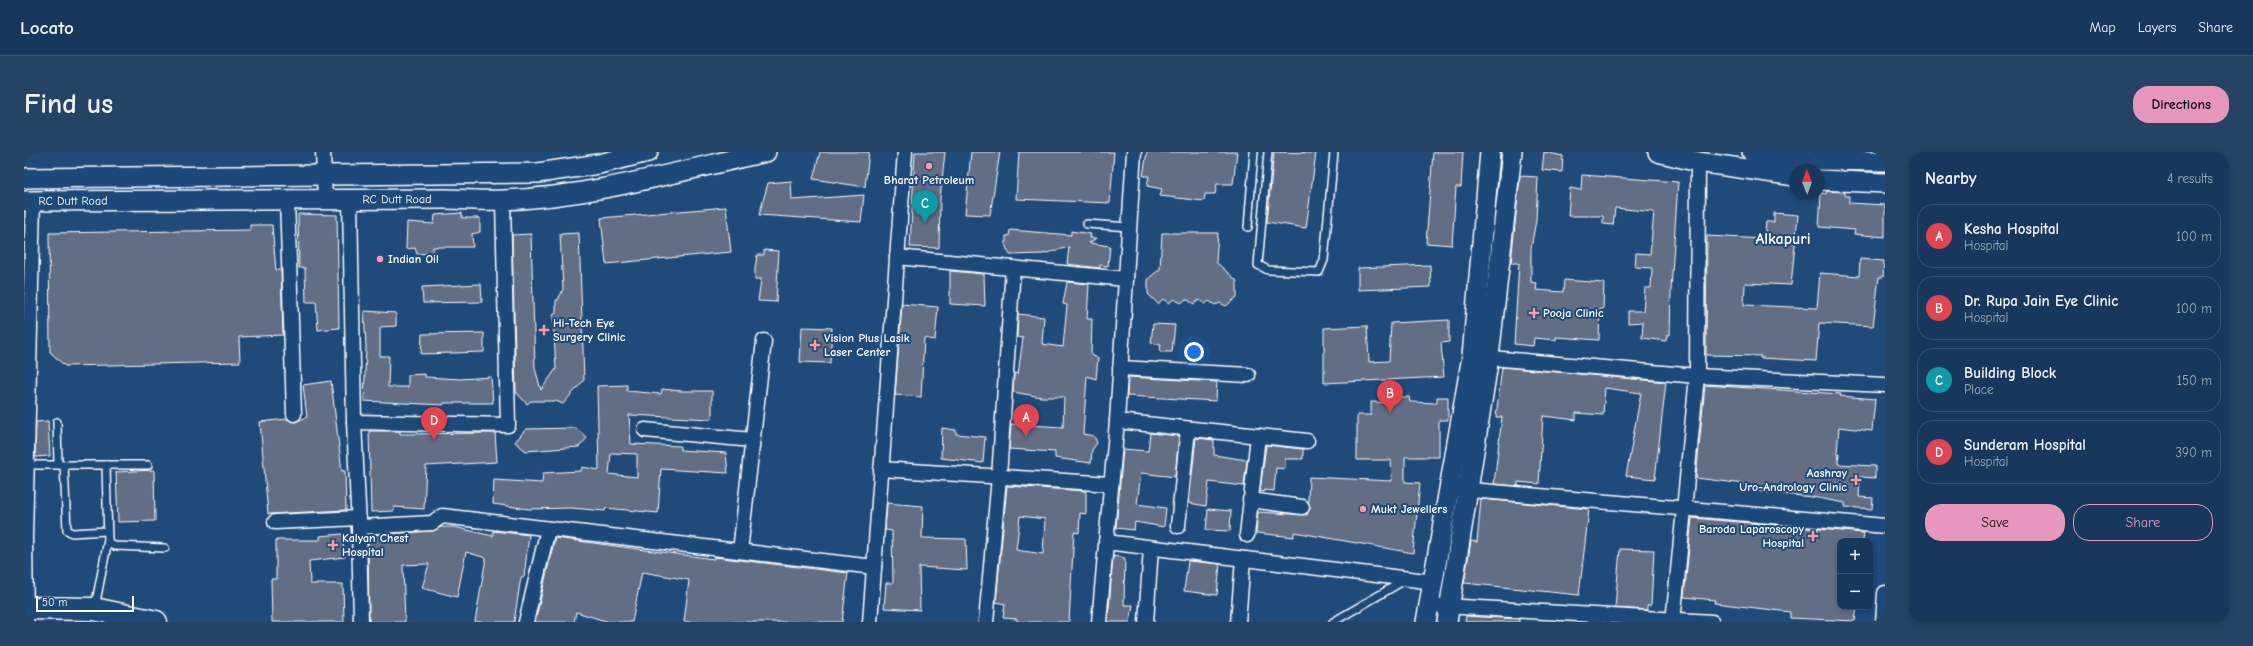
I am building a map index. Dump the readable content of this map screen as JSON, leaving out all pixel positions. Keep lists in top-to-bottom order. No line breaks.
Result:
{"streets":{"main road":["RC Dutt Road"]},"districts":["Alkapuri"],"places":{"other":["Bharat Petroleum","Indian Oil","Mukt Jewellers"],"health":["Pooja Clinic","Hi-Tech Eye Surgery Clinic","Vision Plus Lasik Laser Center","Aashray Uro-Andrology Clinic","Baroda Laparoscopy Hospital","Kalyan Chest Hospital"]},"scale_bar":"50 m","north":"top","page":{"header":"Locato","nav":["Map","Layers","Share"],"buttons":["Directions",["Save","Share"]],"title":"Find us","heading":["Nearby","4 results"],"pins":["C","B","A","D"],"list":[{"mark":"A","name":"Kesha Hospital","note":"Hospital","value":"100 m"},{"mark":"B","name":"Dr. Rupa Jain Eye Clinic","note":"Hospital","value":"100 m"},{"mark":"C","name":"Building Block","note":"Place","value":"150 m"},{"mark":"D","name":"Sunderam Hospital","note":"Hospital","value":"390 m"}],"map_buttons":["+","−"],"scale":"50 m"}}
